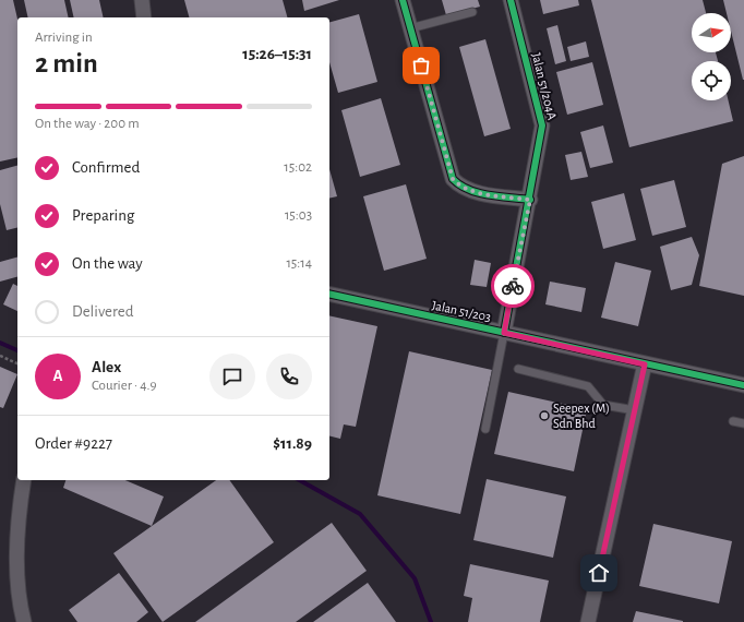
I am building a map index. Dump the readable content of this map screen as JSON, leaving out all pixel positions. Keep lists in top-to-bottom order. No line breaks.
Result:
{"streets":{"street":["Jalan 51/204A","Jalan 51/203"]},"crossings":[["Jalan 51/204A","Jalan 51/203"]],"places":["Seepex (M) Sdn Bhd"],"north":"right","page":{"heading":["2 min","Arriving in","15:26–15:31"],"panel":["Alex","Courier · 4.9","Order #9227","$11.89"],"bar":"On the way · 200 m","list":[["Confirmed","15:02"],["Preparing","15:03"],["On the way","15:14"],"Delivered"],"round":"A"}}
